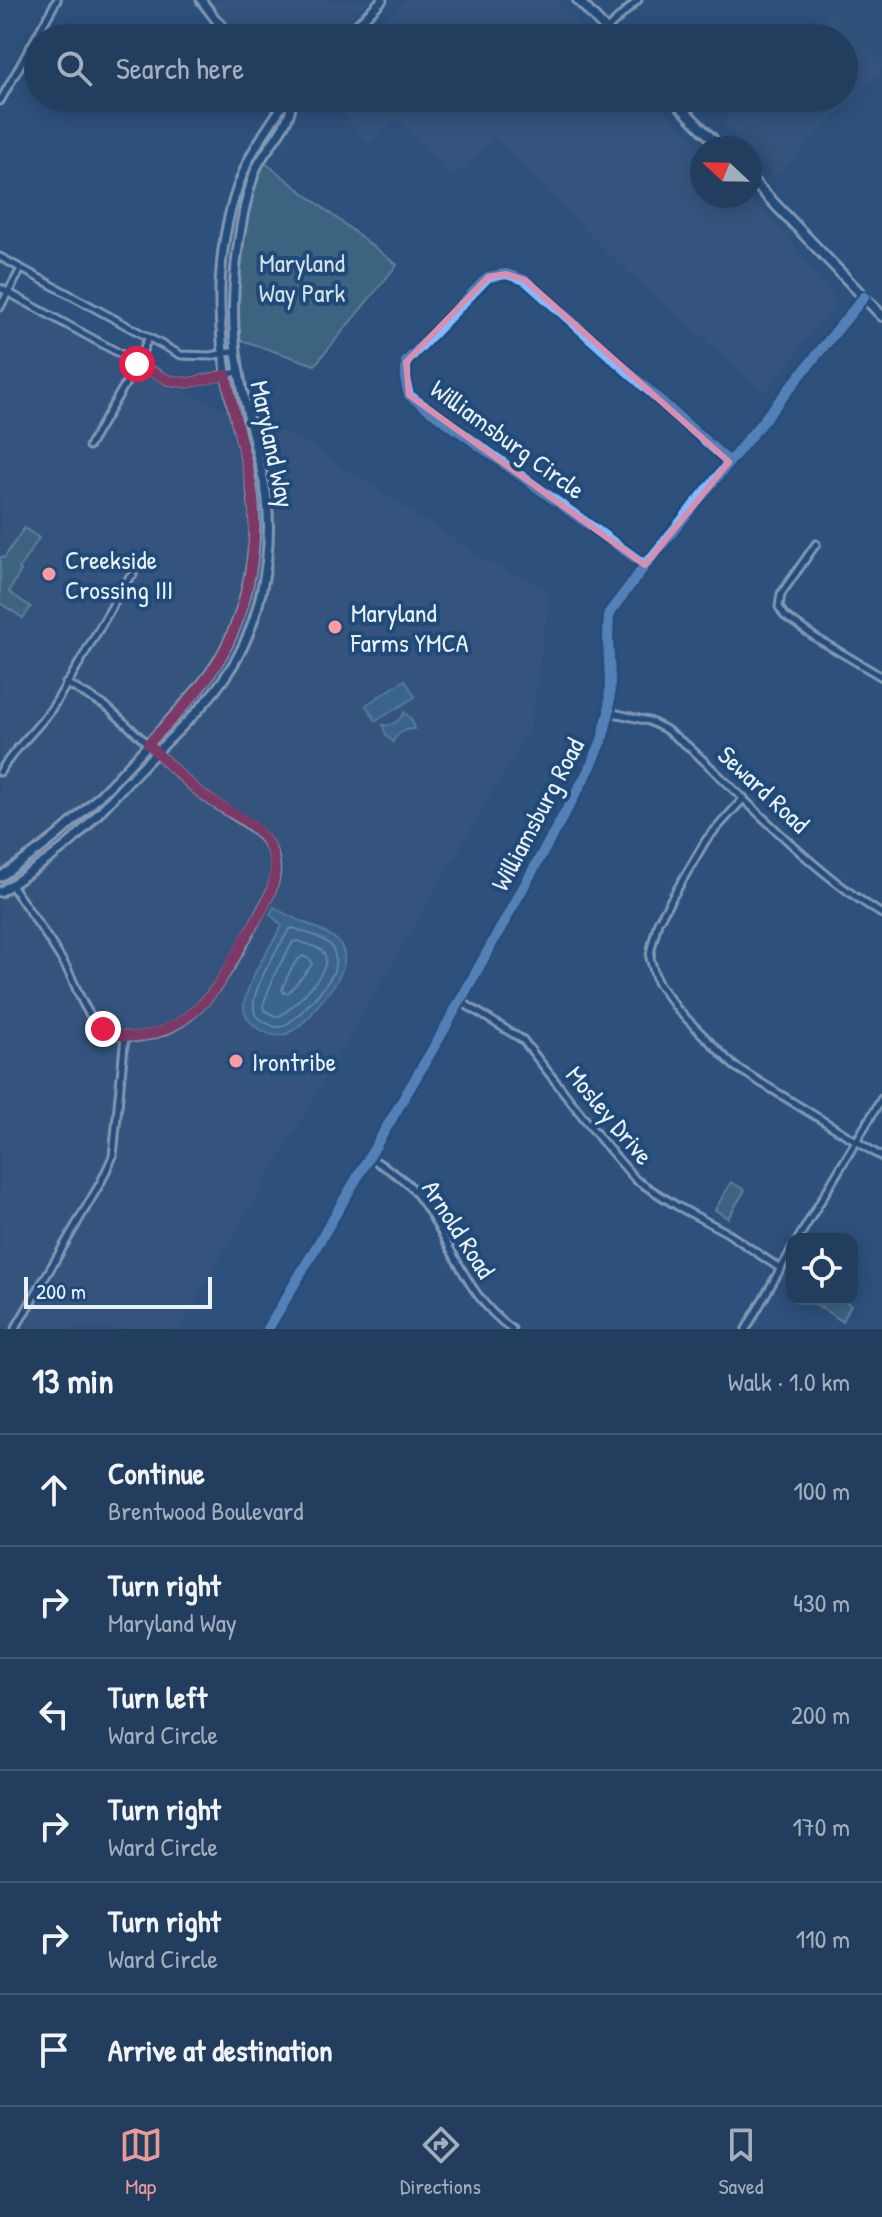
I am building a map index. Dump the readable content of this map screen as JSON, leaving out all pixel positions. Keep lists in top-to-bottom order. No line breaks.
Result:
{"streets":{"main road":["Maryland Way"],"street":["Williamsburg Circle","Seward Road","Williamsburg Road","Mosley Drive","Arnold Road"]},"crossings":[["Williamsburg Circle","Williamsburg Road"],["Seward Road","Williamsburg Road"],["Williamsburg Road","Mosley Drive"],["Williamsburg Road","Arnold Road"]],"parks":["Maryland Way Park"],"places":["Creekside Crossing III","Maryland Farms YMCA","Irontribe"],"scale_bar":"200 m","north":"left","page":{"search":"Search here","scale":"200 m","heading":["13 min","Walk · 1.0 km"],"list":[["Continue","Brentwood Boulevard","100 m"],["Turn right","Maryland Way","430 m"],["Turn left","Ward Circle","200 m"],["Turn right","Ward Circle","170 m"],["Turn right","Ward Circle","110 m"],"Arrive at destination"],"nav":["Map","Directions","Saved"]}}
